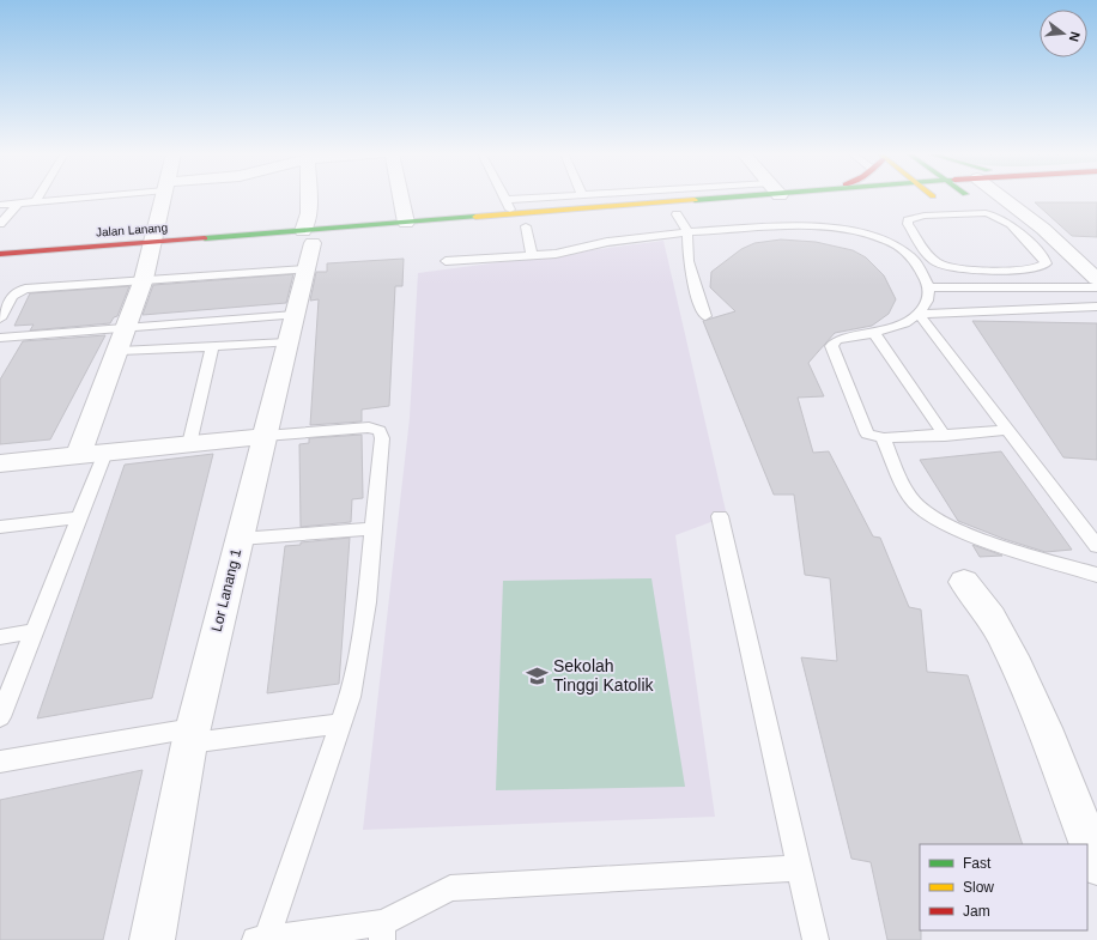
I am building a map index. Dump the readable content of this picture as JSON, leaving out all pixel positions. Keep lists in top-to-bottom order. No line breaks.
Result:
{"streets":{"main road":["Jalan Lanang"],"street":["Lor Lanang 1"]},"crossings":[["Jalan Lanang","Lor Lanang 1"]],"places":{"school or university":["Sekolah Tinggi Katolik"]},"legend":["Fast","Slow","Jam"],"north":"right"}
